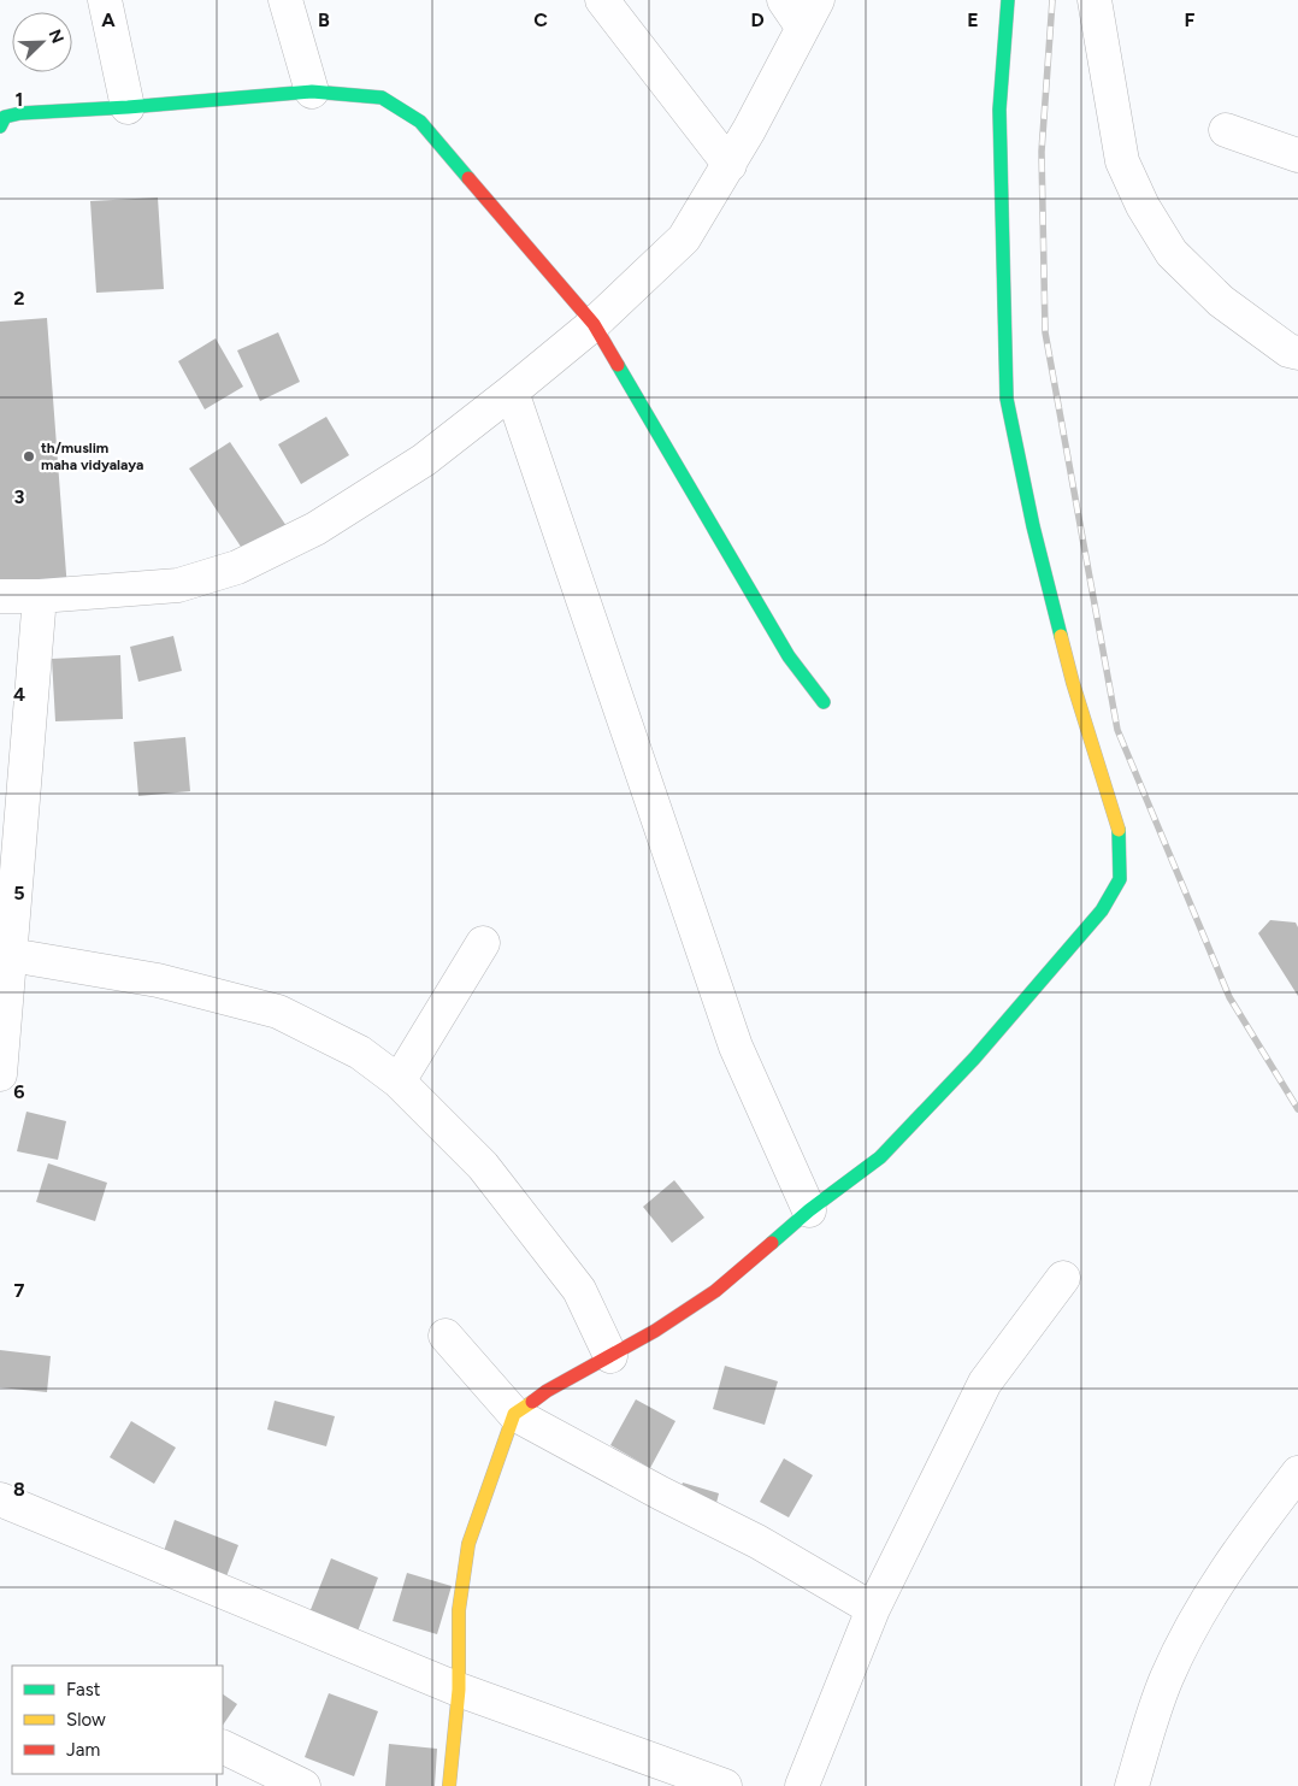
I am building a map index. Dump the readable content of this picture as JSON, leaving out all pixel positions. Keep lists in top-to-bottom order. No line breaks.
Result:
{"places":["th/muslim maha vidyalaya"],"legend":["Fast","Slow","Jam"],"north":"top right","grid":{"columns":["A","B","C","D","E","F"],"rows":["1","2","3","4","5","6","7","8"]}}
